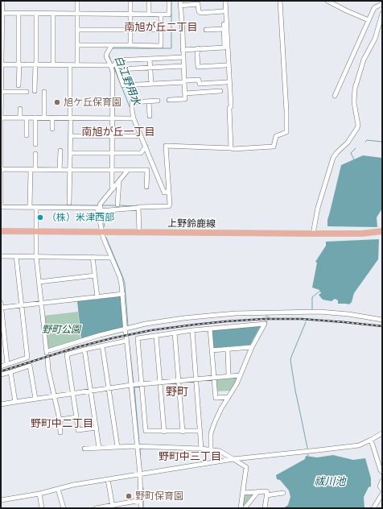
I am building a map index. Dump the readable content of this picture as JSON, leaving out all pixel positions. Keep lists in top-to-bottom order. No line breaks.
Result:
{"streets":{"main road":["上野鈴鹿線"]},"districts":["南旭が丘二丁目","南旭が丘一丁目","野町","野町中二丁目","野町中三丁目"],"water":["白江野用水","祓川池"],"parks":["野町公園"],"places":["旭ケ丘保育園","（株）米津西部","野町保育園"]}
